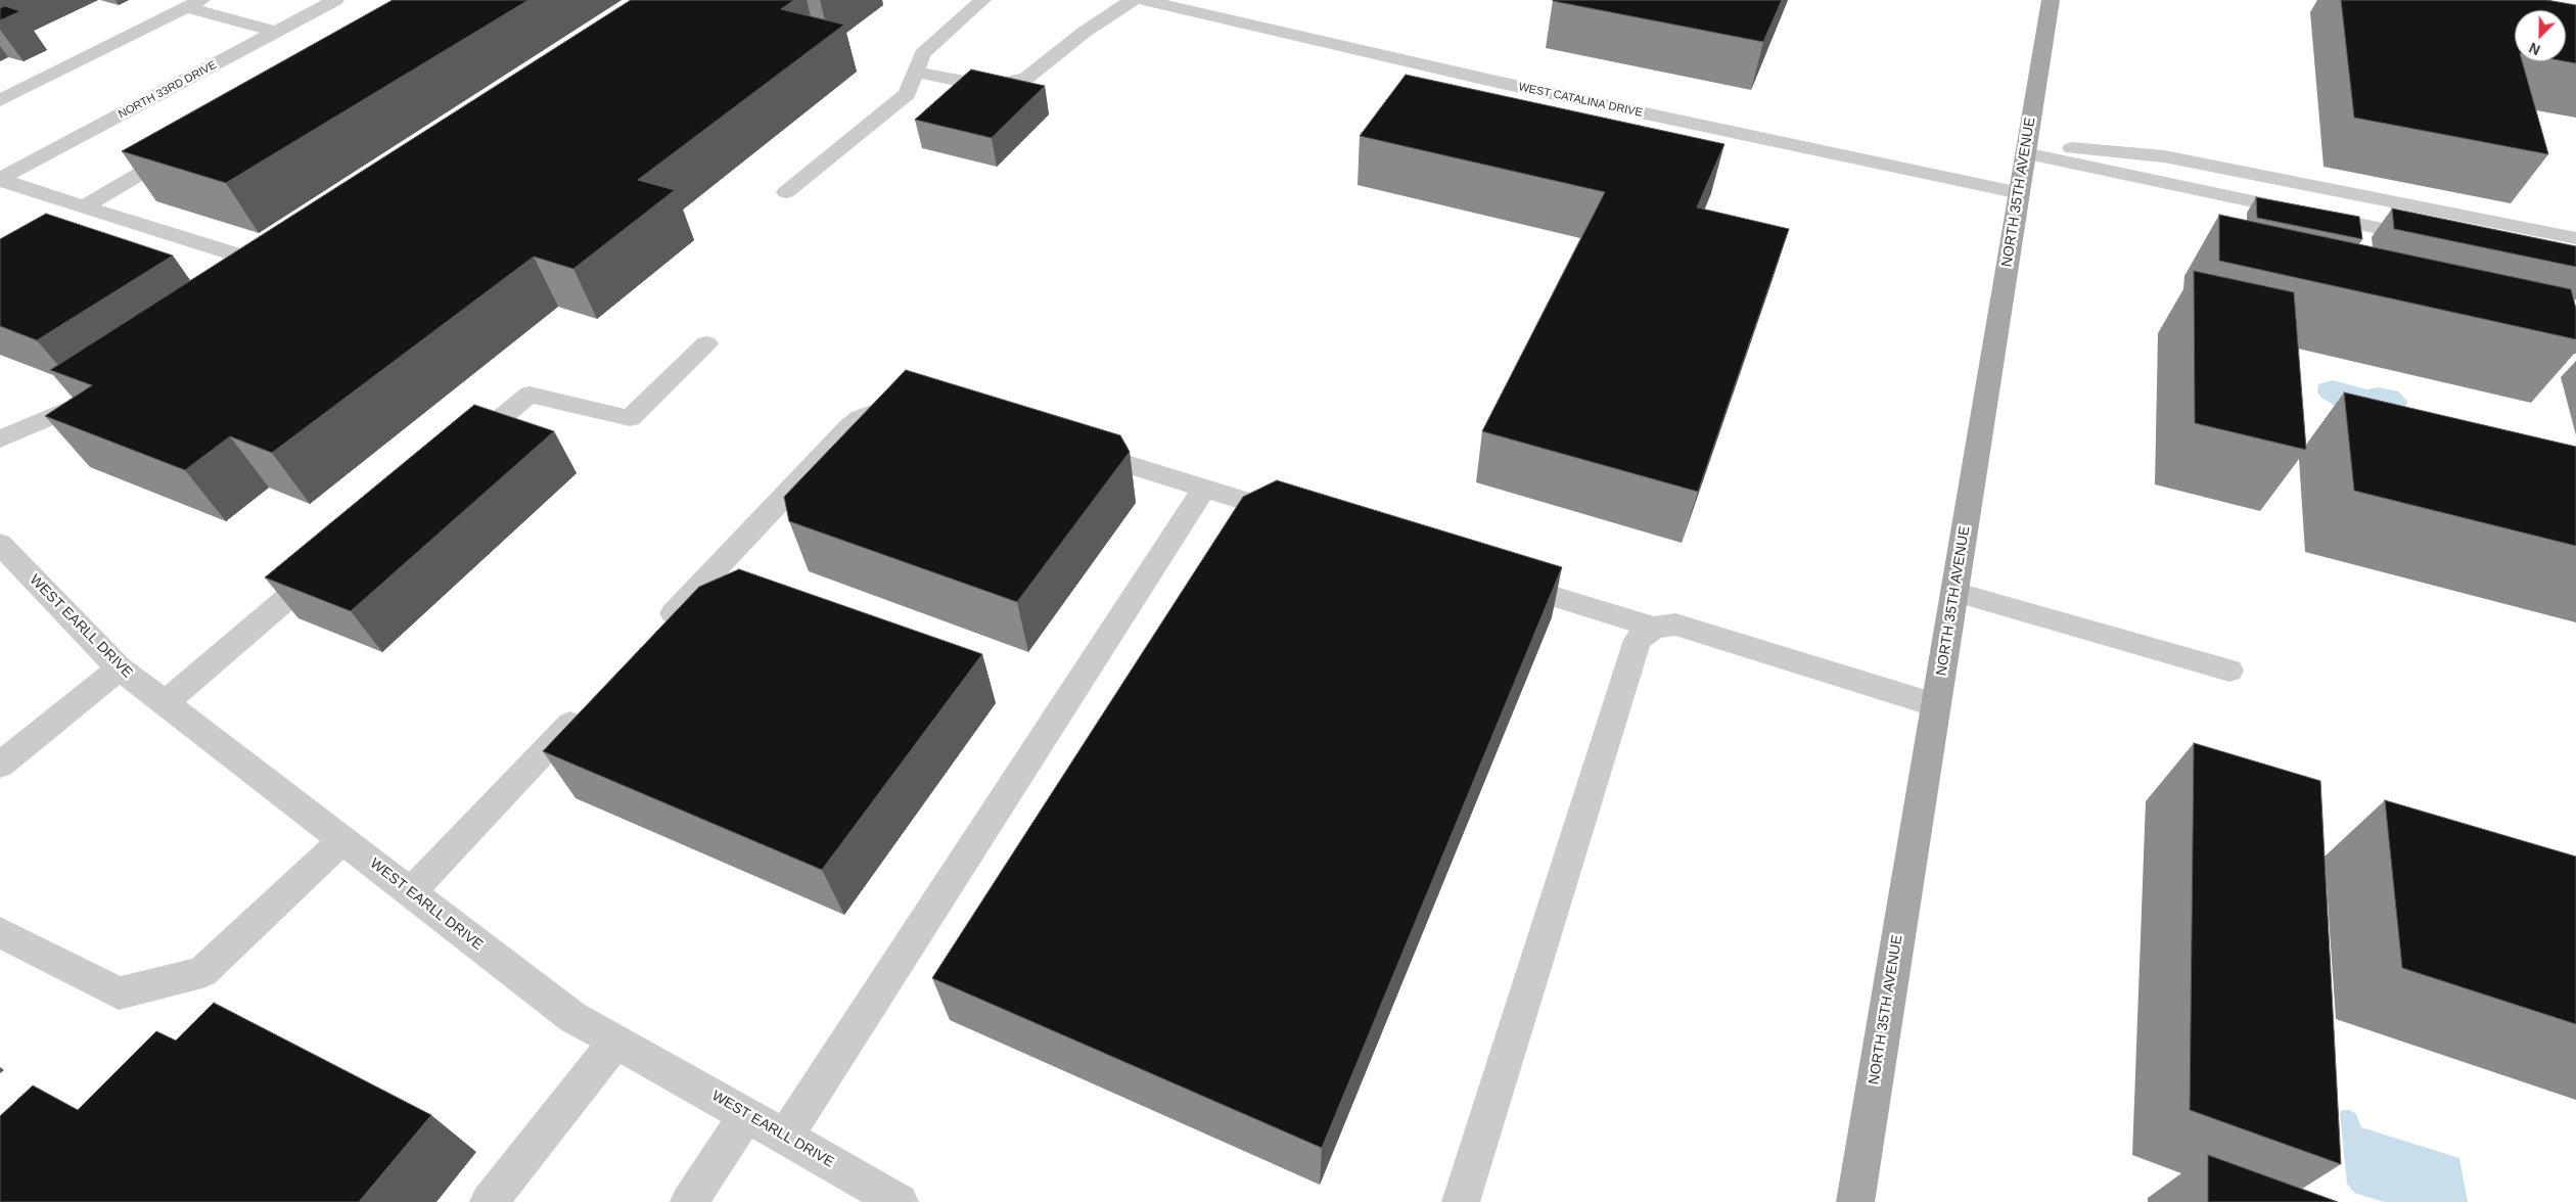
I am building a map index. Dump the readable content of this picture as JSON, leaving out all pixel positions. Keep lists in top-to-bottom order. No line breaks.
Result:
{"streets":{"main road":["NORTH 35TH AVENUE"],"street":["NORTH 33RD DRIVE","WEST CATALINA DRIVE","WEST EARLL DRIVE"]},"crossings":[["WEST CATALINA DRIVE","NORTH 35TH AVENUE"]],"north":"bottom left"}
